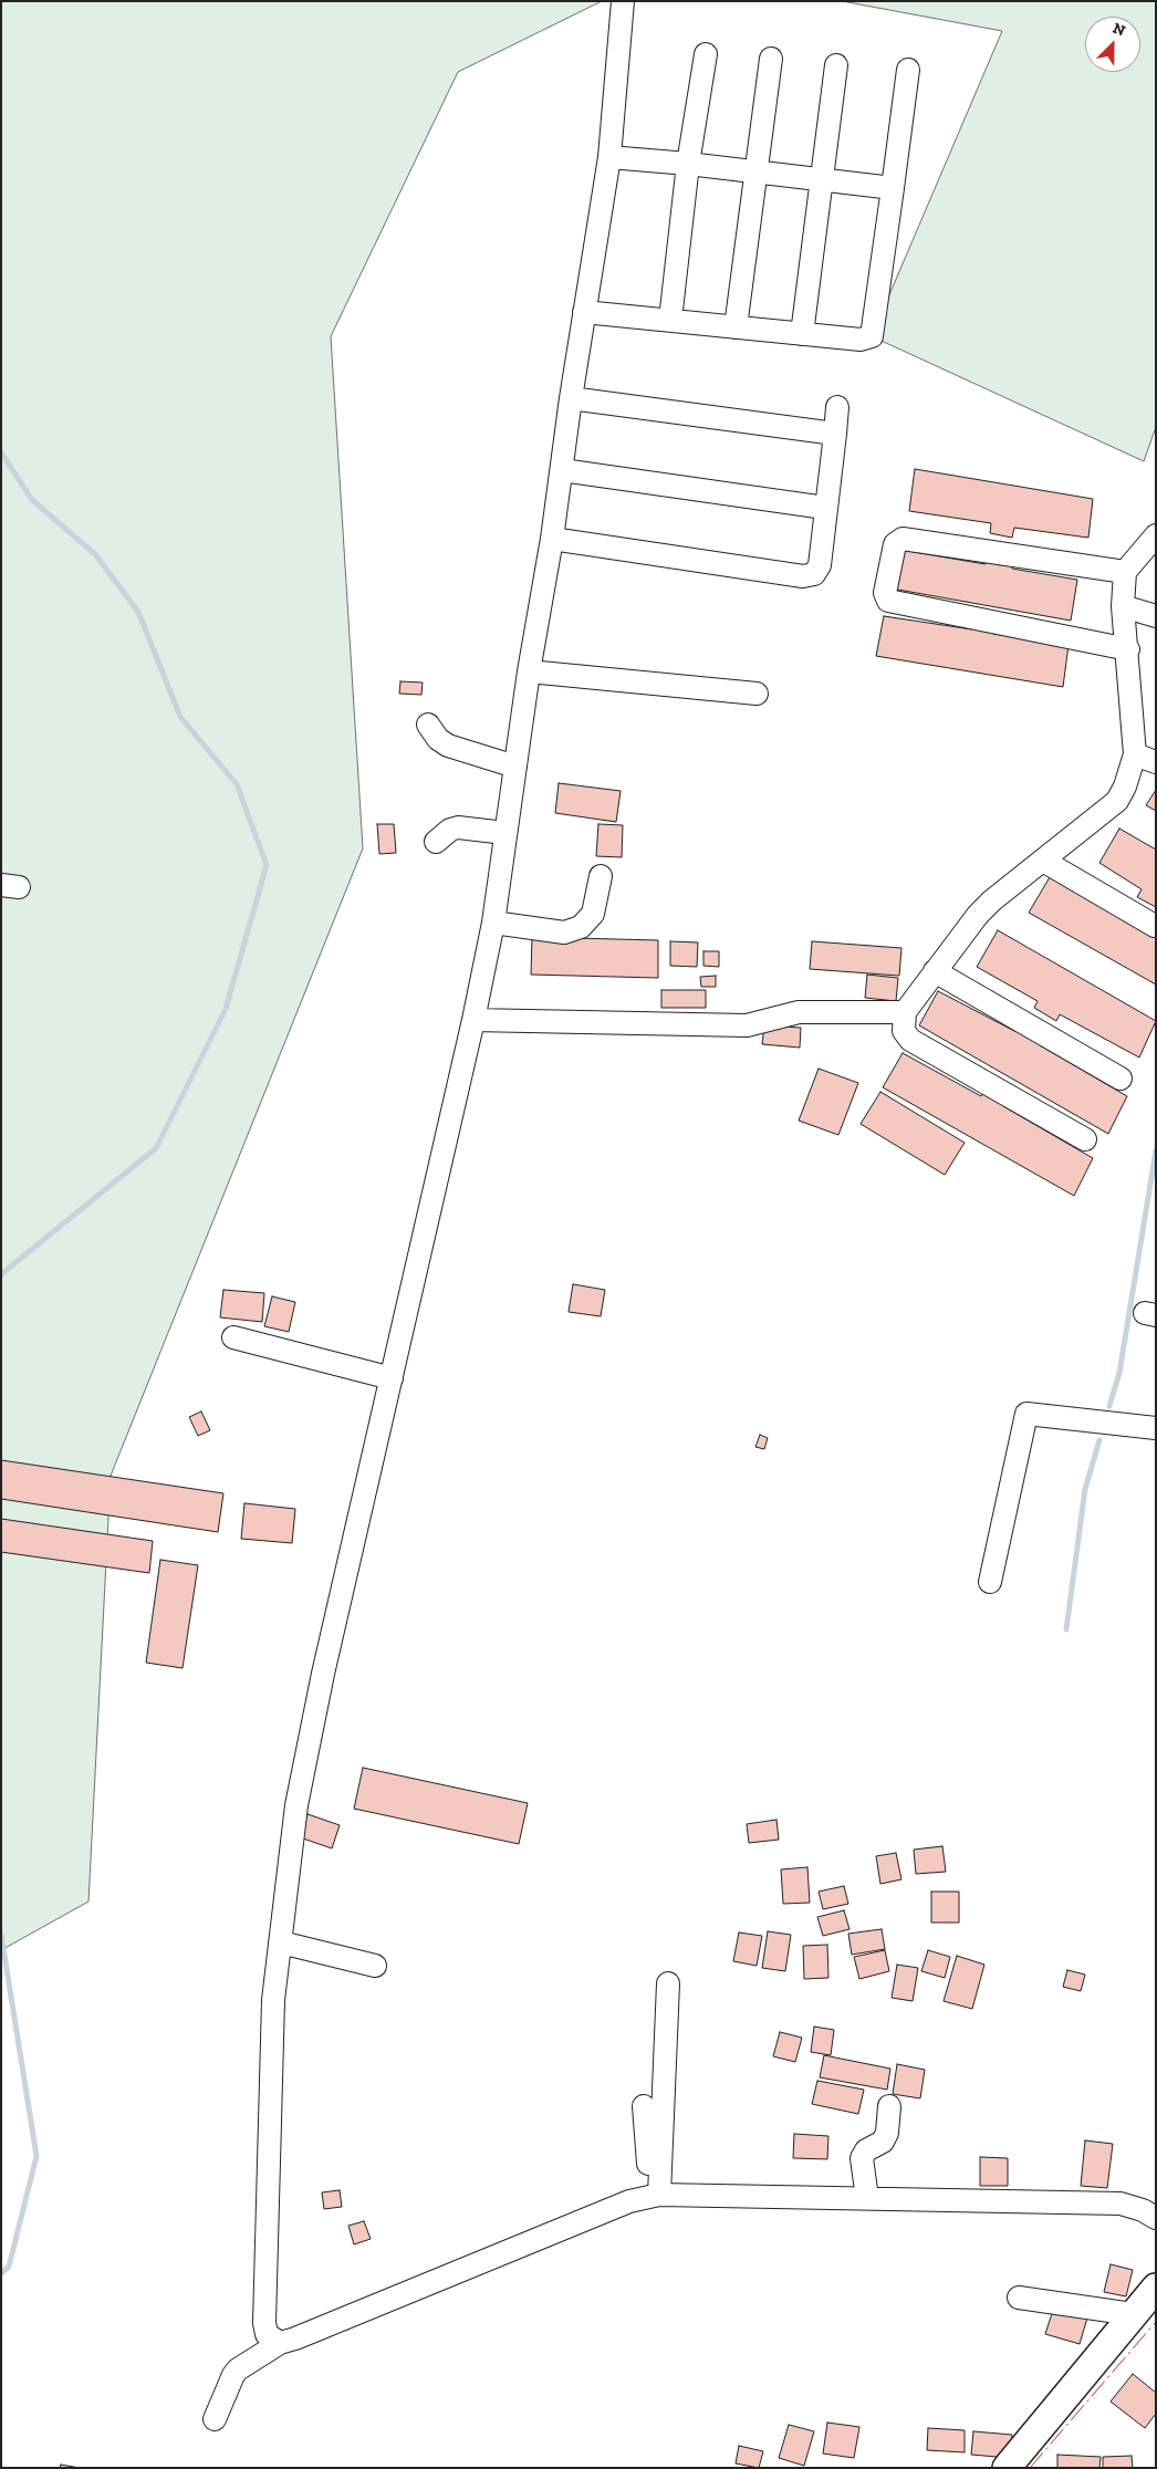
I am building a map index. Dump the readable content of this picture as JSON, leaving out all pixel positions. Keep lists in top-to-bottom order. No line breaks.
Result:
{"north":"top right"}
